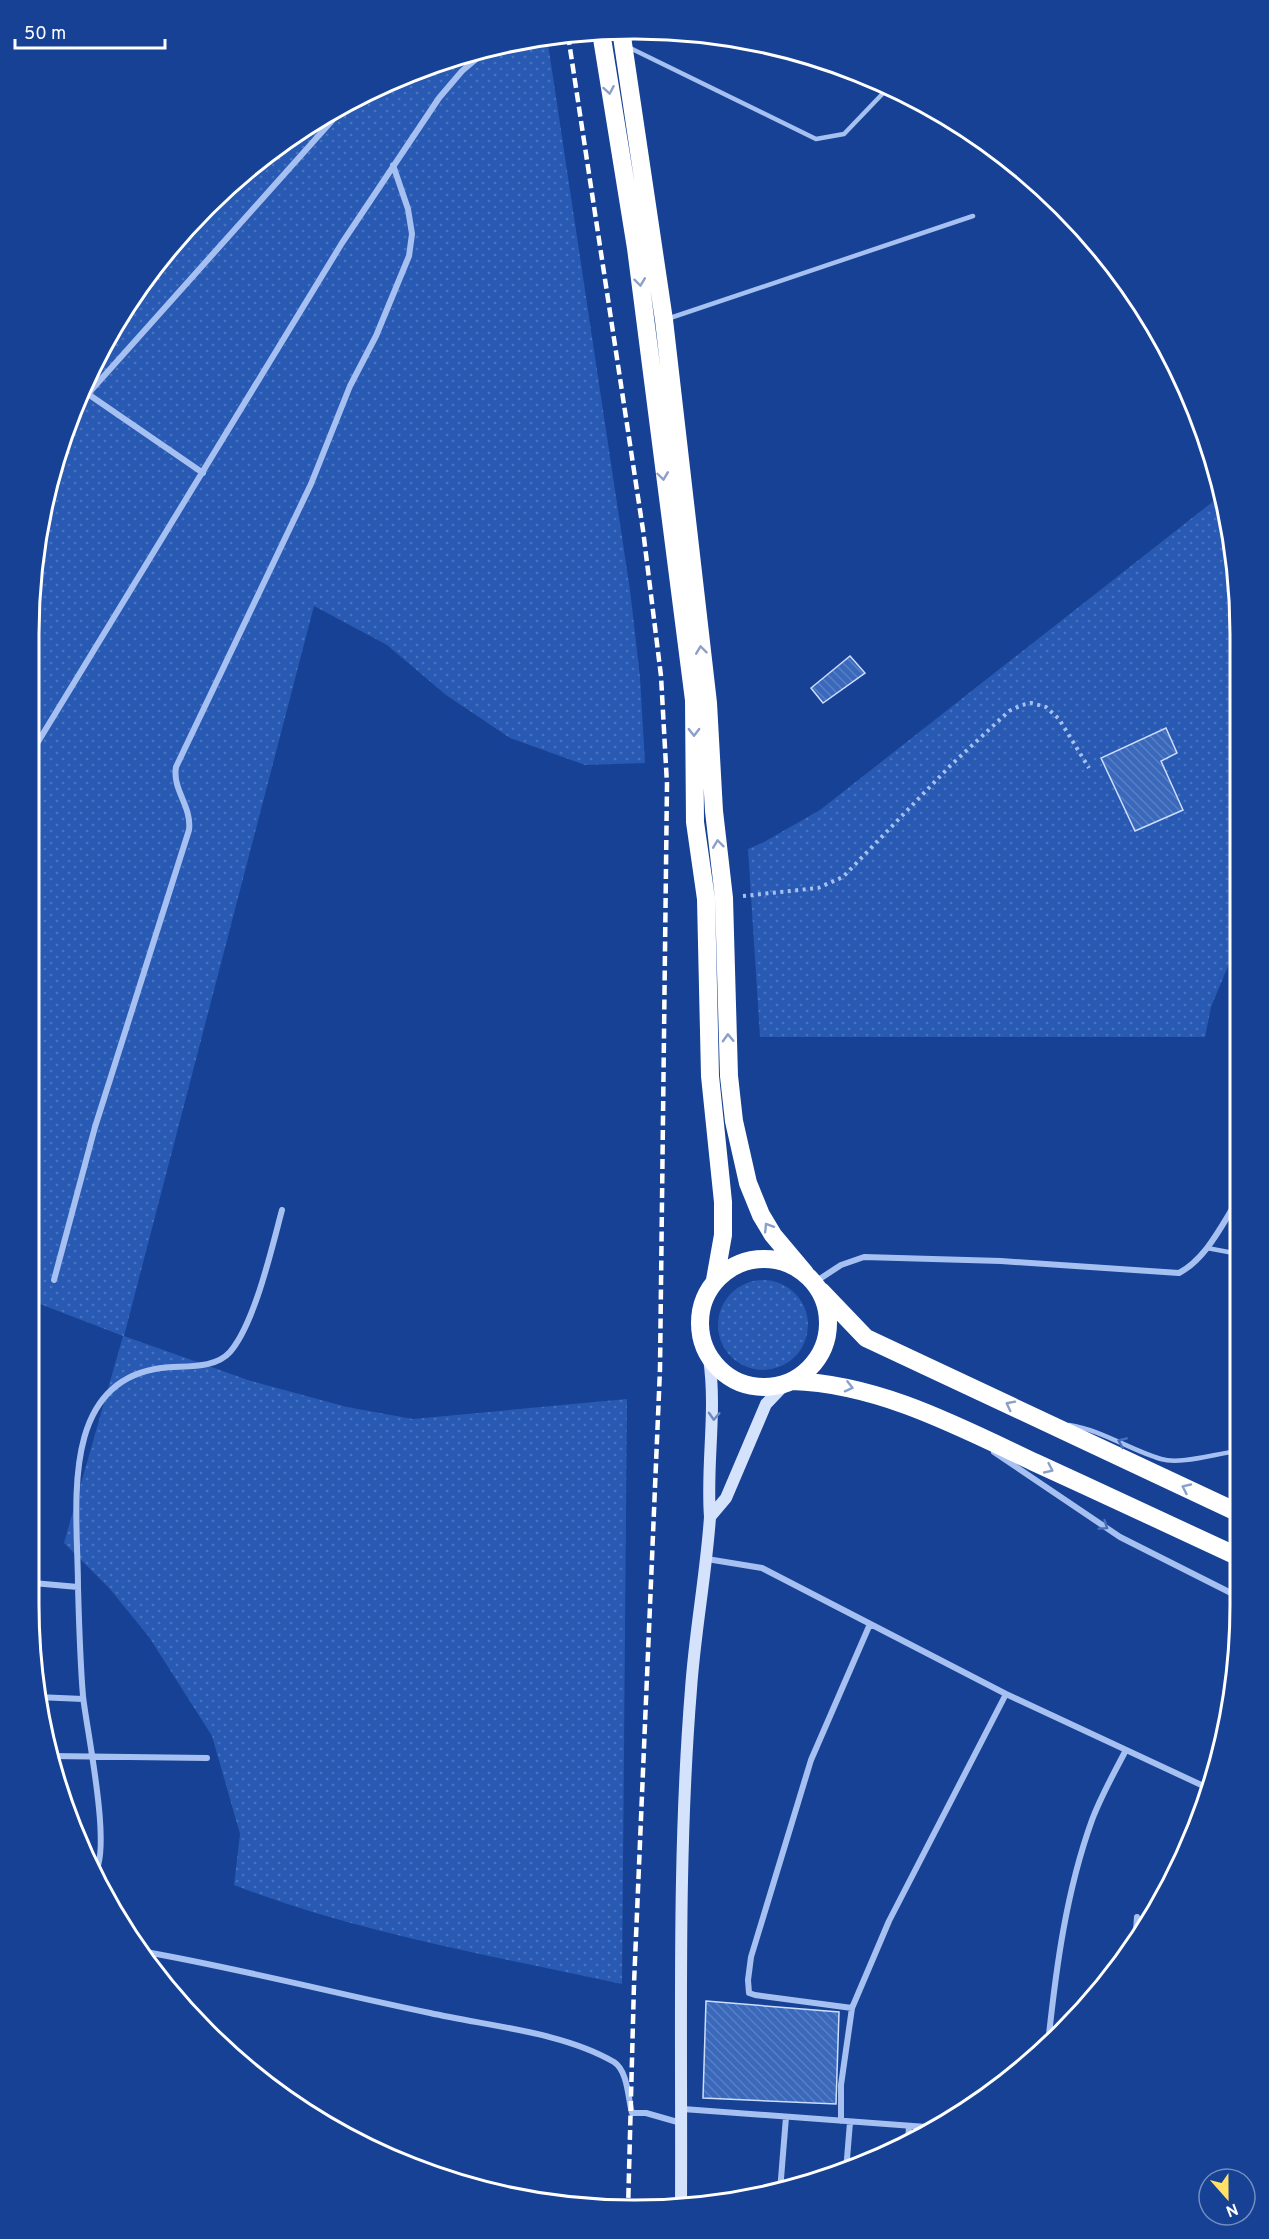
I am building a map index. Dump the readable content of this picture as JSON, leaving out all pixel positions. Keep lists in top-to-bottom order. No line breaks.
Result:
{"scale_bar":"50 m","north":"bottom"}
